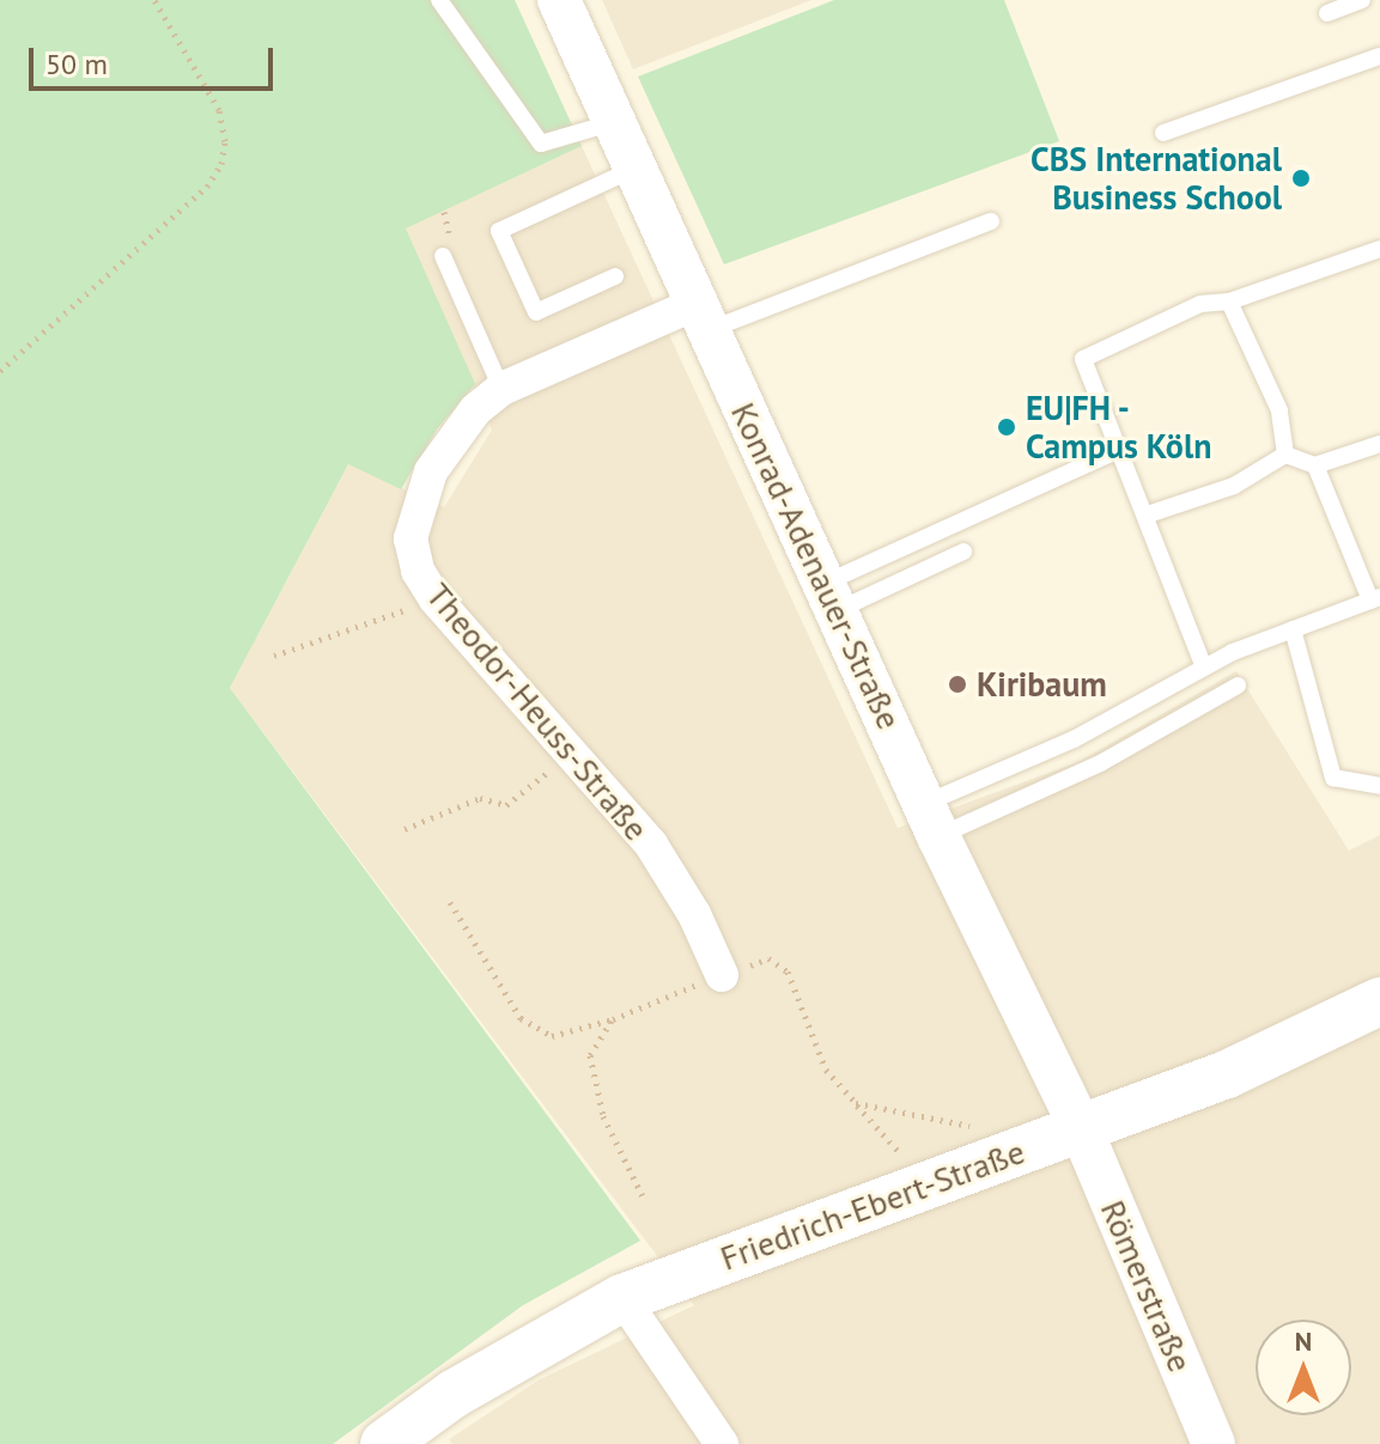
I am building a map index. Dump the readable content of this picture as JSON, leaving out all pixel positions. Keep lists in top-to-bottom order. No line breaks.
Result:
{"streets":{"main road":["Friedrich-Ebert-Straße"],"street":["Konrad-Adenauer-Straße","Theodor-Heuss-Straße","Römerstraße"]},"crossings":[["Konrad-Adenauer-Straße","Theodor-Heuss-Straße"],["Konrad-Adenauer-Straße","Friedrich-Ebert-Straße"],["Konrad-Adenauer-Straße","Römerstraße"],["Friedrich-Ebert-Straße","Römerstraße"]],"places":["CBS International Business School","EU|FH - Campus Köln","Kiribaum"],"scale_bar":"50 m","north":"top"}
